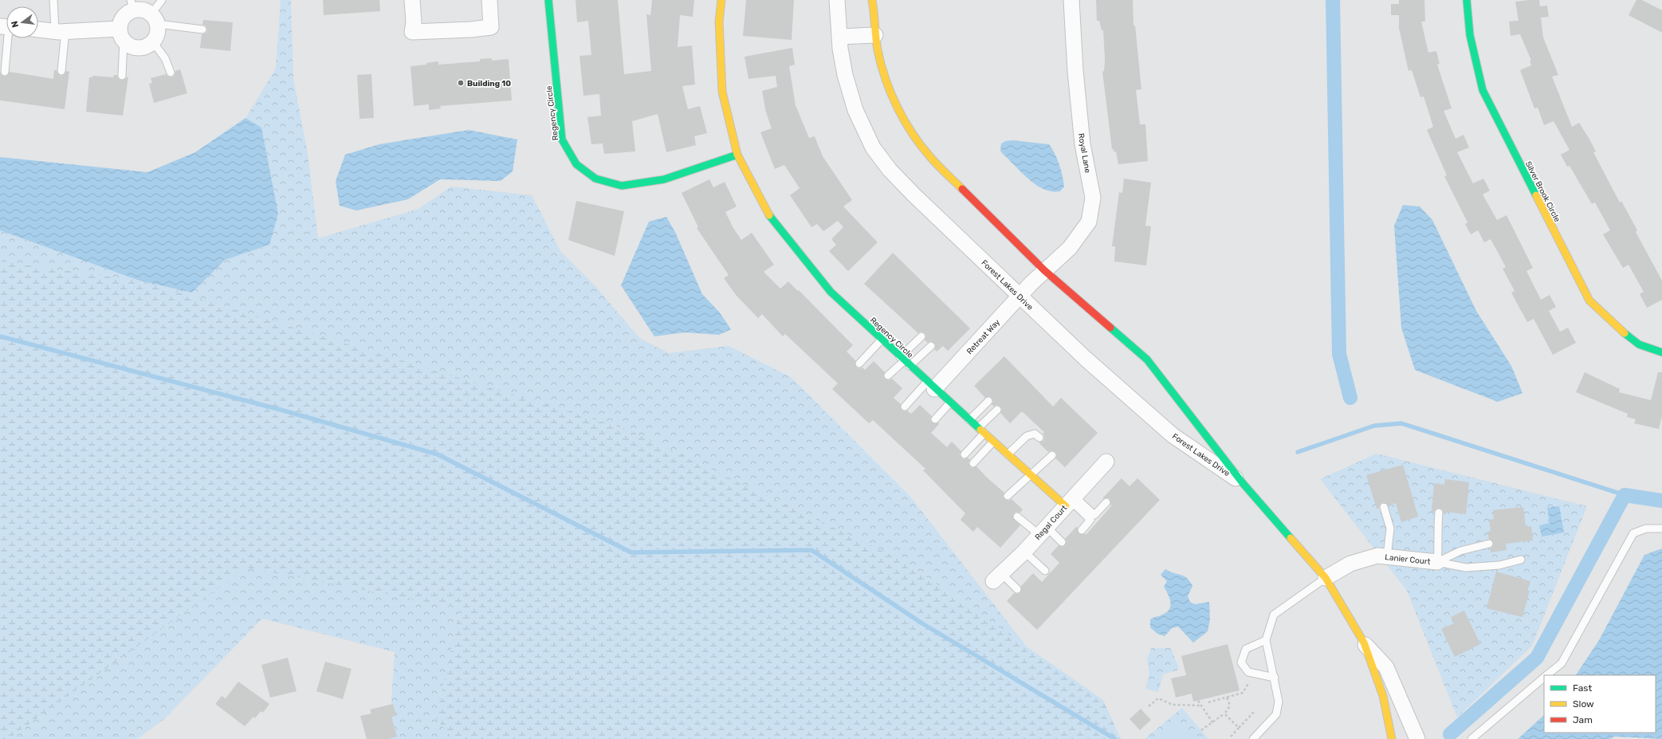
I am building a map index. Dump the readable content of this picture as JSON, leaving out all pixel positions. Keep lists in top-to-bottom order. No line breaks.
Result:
{"streets":{"street":["Regency Circle","Royal Lane","Silver Brook Circle","Forest Lakes Drive","Retreat Way","Regal Court","Lanier Court"]},"crossings":[["Regency Circle","Retreat Way"],["Regency Circle","Regal Court"],["Royal Lane","Forest Lakes Drive"],["Royal Lane","Retreat Way"],["Forest Lakes Drive","Retreat Way"],["Forest Lakes Drive","Lanier Court"]],"places":["Building 10"],"legend":["Fast","Slow","Jam"],"north":"left"}
